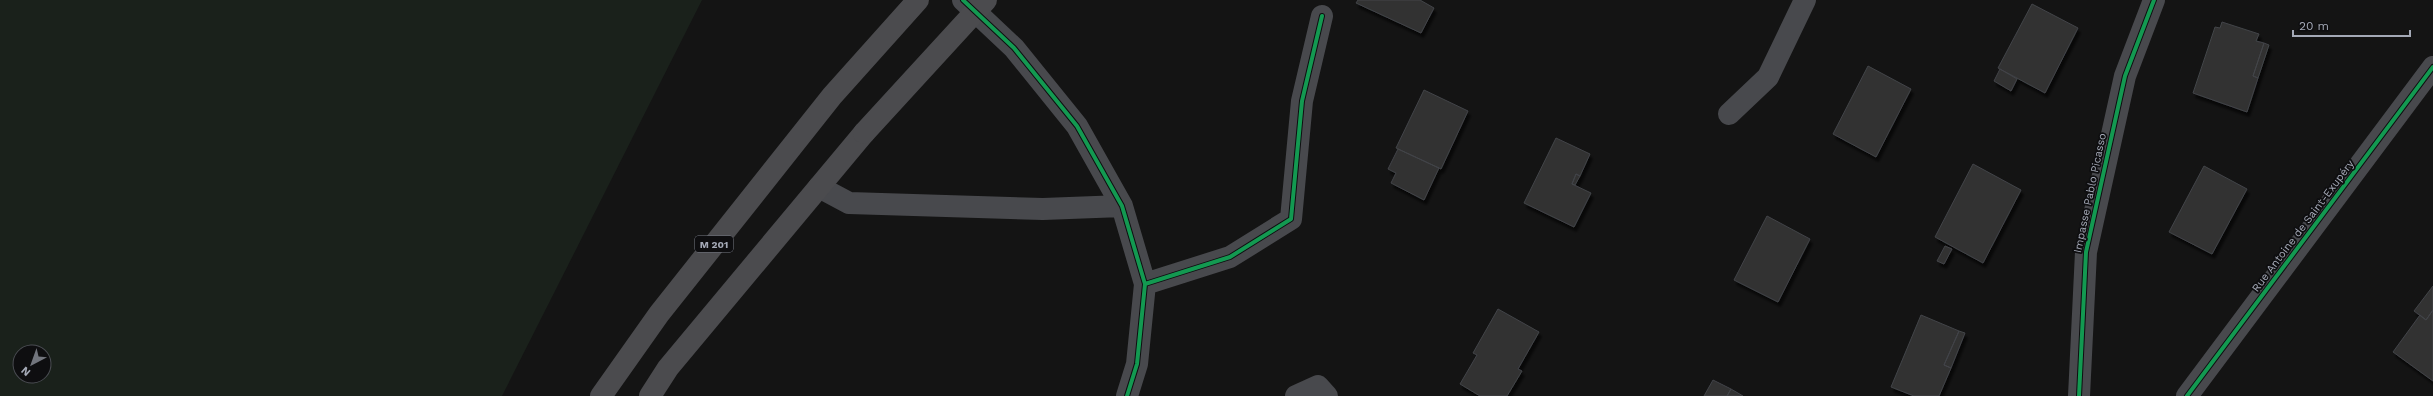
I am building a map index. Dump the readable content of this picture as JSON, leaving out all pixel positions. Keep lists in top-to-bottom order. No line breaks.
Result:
{"streets":{"highway":["M 201"],"street":["Impasse Pablo Picasso","Rue Antoine de Saint-Exupéry"]},"scale_bar":"20 m","north":"bottom left"}
